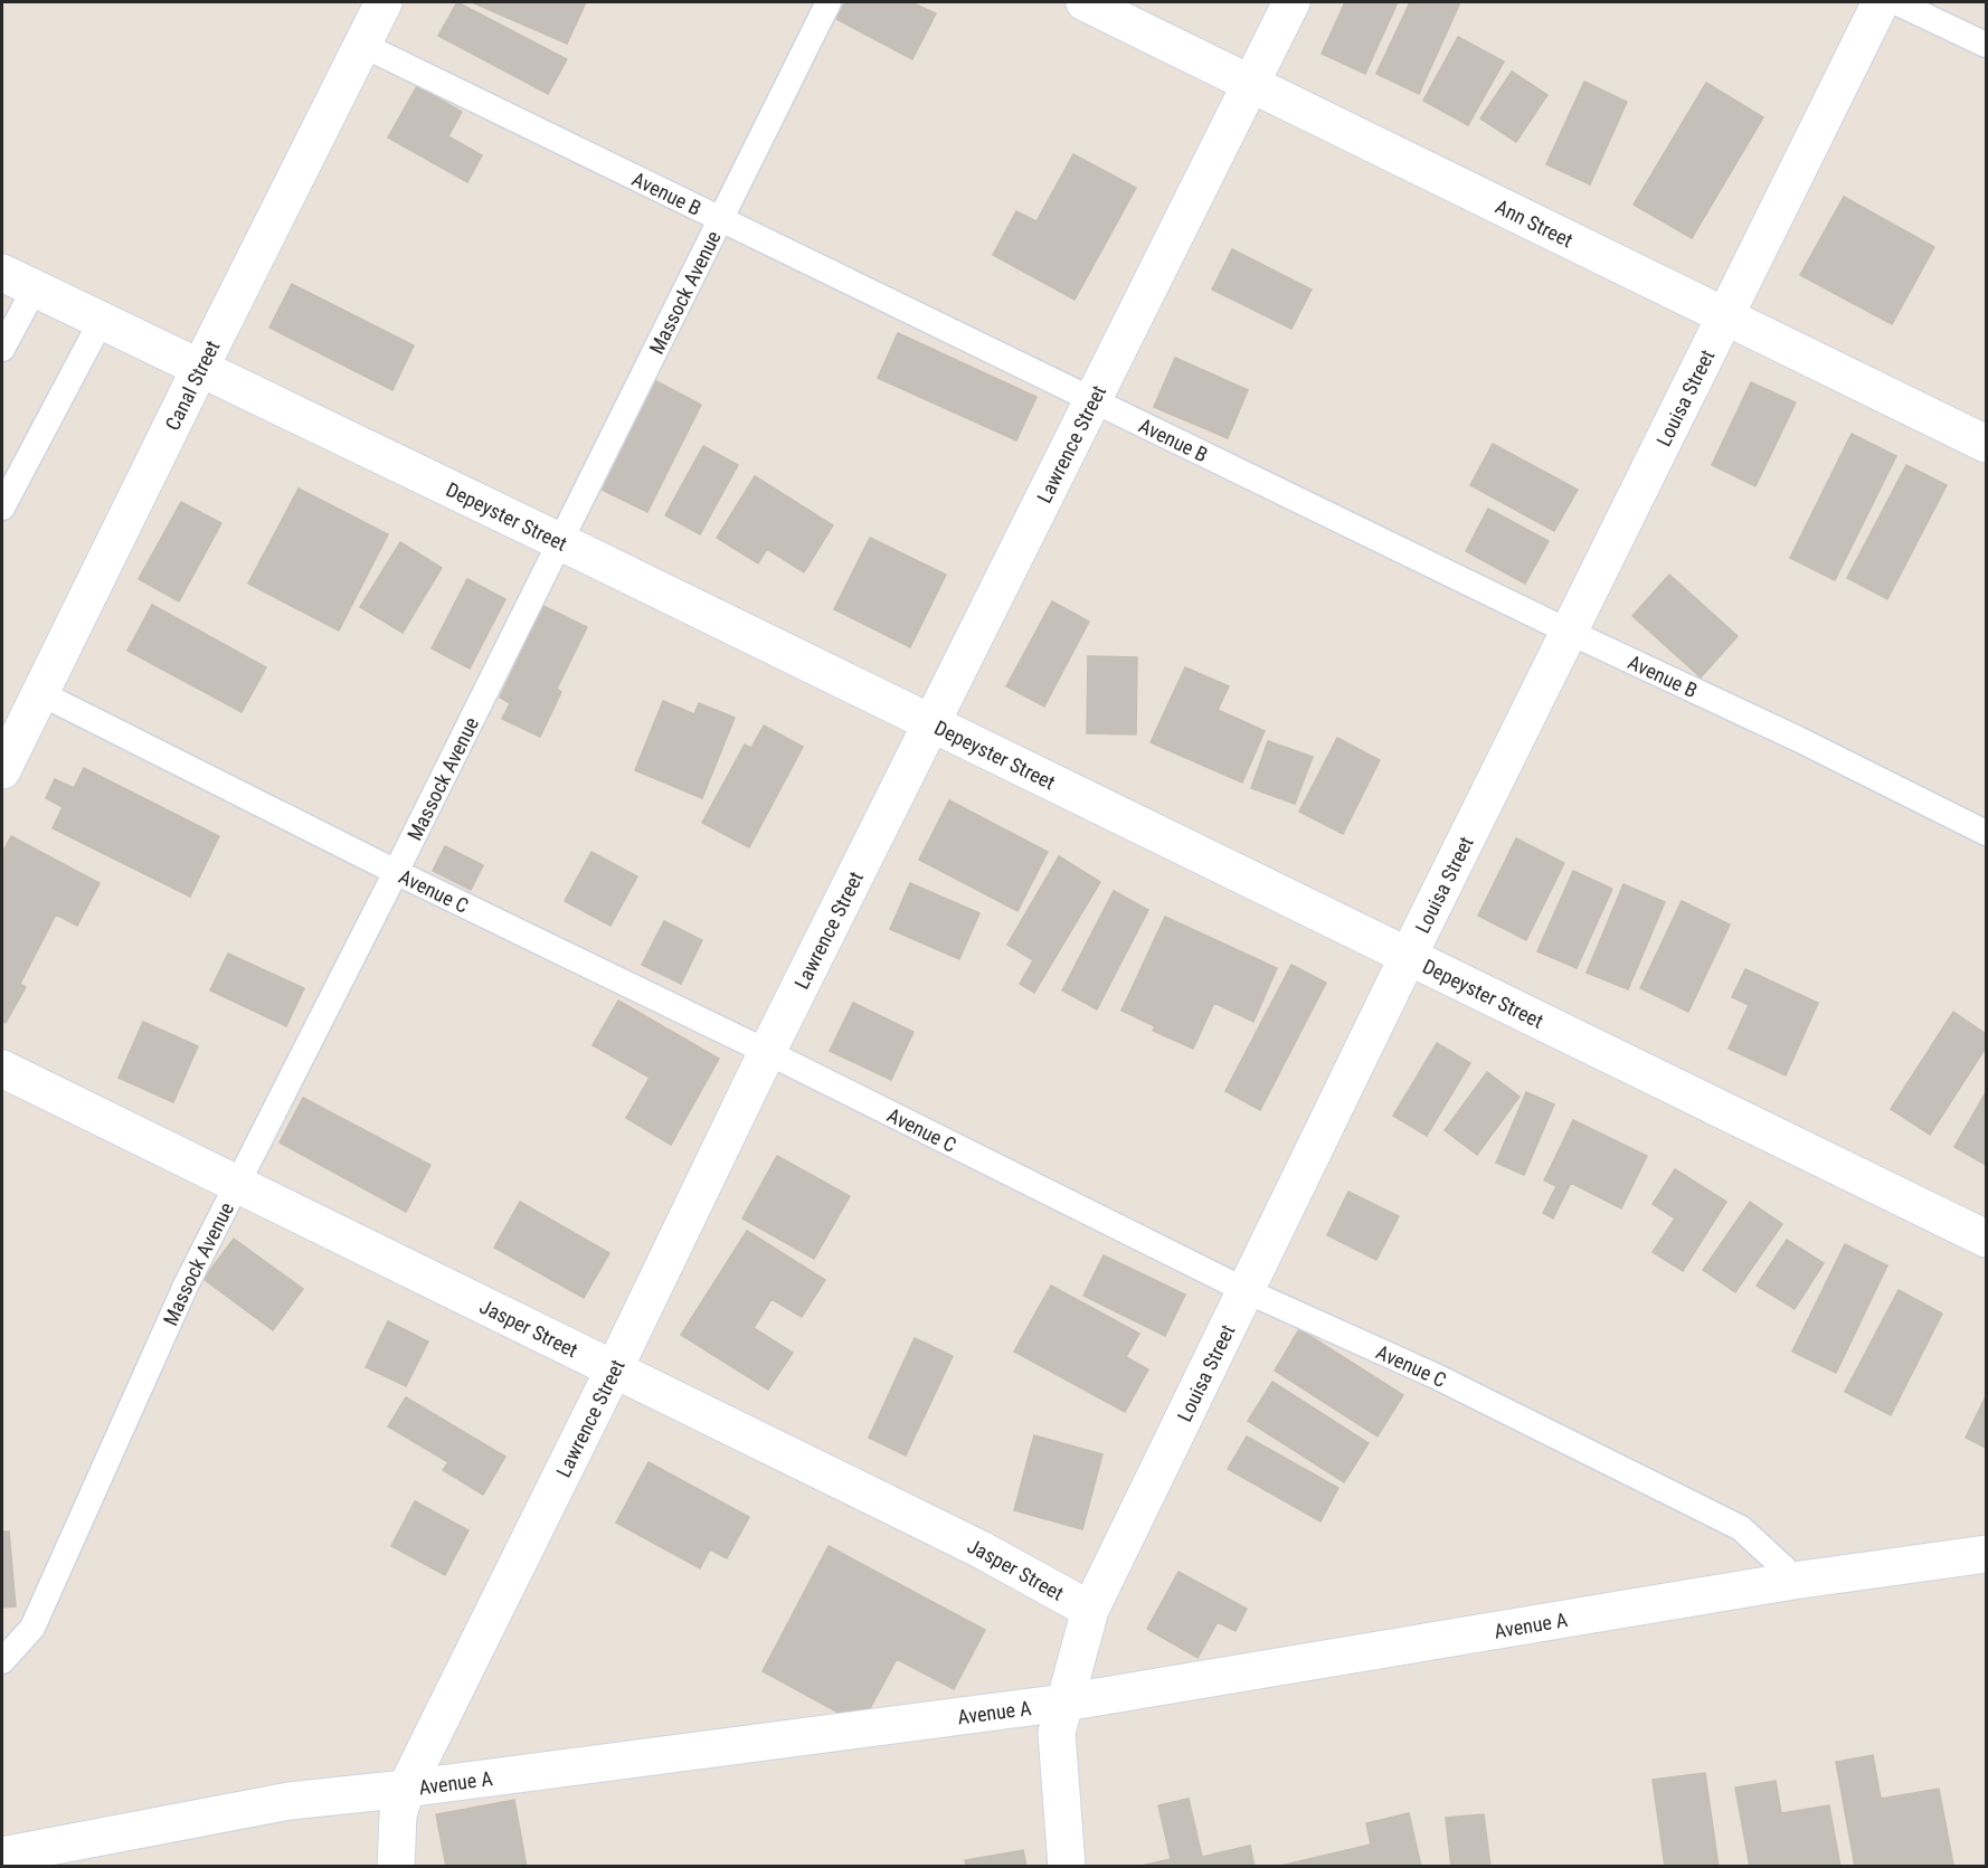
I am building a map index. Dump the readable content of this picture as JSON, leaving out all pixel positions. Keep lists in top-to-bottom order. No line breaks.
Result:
{"streets":{"street":["Ann Street","Canal Street","Louisa Street","Lawrence Street","Depeyster Street","Jasper Street","Avenue A"],"lane":["Avenue B","Massock Avenue","Avenue C"]},"crossings":[["Avenue B","Massock Avenue"],["Avenue B","Canal Street"],["Avenue B","Louisa Street"],["Avenue B","Lawrence Street"],["Ann Street","Louisa Street"],["Ann Street","Lawrence Street"],["Massock Avenue","Depeyster Street"],["Massock Avenue","Avenue C"],["Massock Avenue","Jasper Street"],["Canal Street","Depeyster Street"],["Canal Street","Avenue C"],["Louisa Street","Depeyster Street"],["Louisa Street","Avenue C"],["Louisa Street","Jasper Street"],["Louisa Street","Avenue A"],["Lawrence Street","Depeyster Street"],["Lawrence Street","Avenue C"],["Lawrence Street","Jasper Street"],["Lawrence Street","Avenue A"],["Avenue C","Avenue A"]]}
